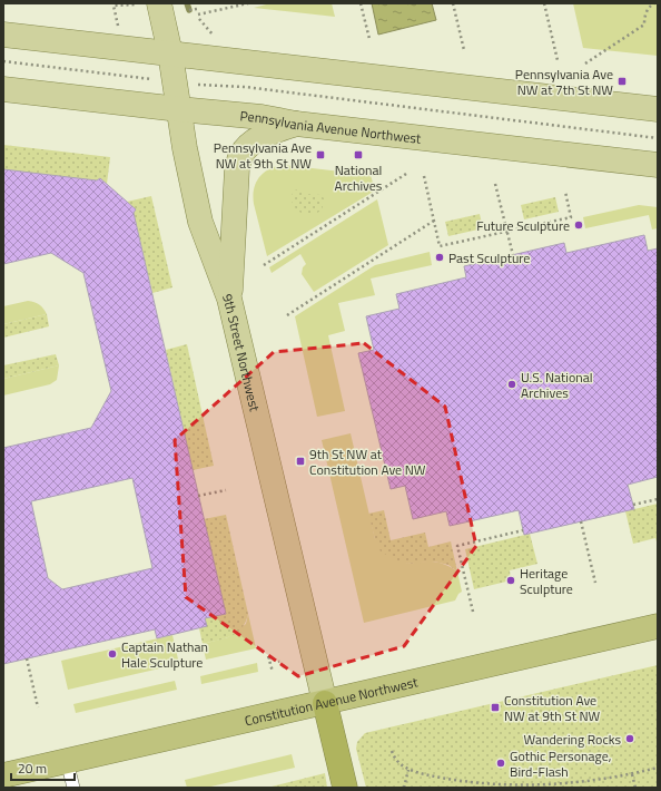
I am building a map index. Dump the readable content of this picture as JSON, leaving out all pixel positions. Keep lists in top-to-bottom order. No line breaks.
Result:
{"streets":{"highway":["Constitution Avenue Northwest"],"main road":["Pennsylvania Avenue Northwest","9th Street Northwest"]},"crossings":[["Pennsylvania Avenue Northwest","9th Street Northwest"],["9th Street Northwest","Constitution Avenue Northwest"]],"places":{"transit":["Pennsylvania Ave NW at 7th St NW","Pennsylvania Ave NW at 9th St NW","National Archives","9th St NW at Constitution Ave NW","Constitution Ave NW at 9th St NW"],"other":["Future Sculpture","Past Sculpture","U.S. National Archives","Heritage Sculpture","Captain Nathan Hale Sculpture","Wandering Rocks","Gothic Personage, Bird-Flash"]},"scale_bar":"20 m"}
